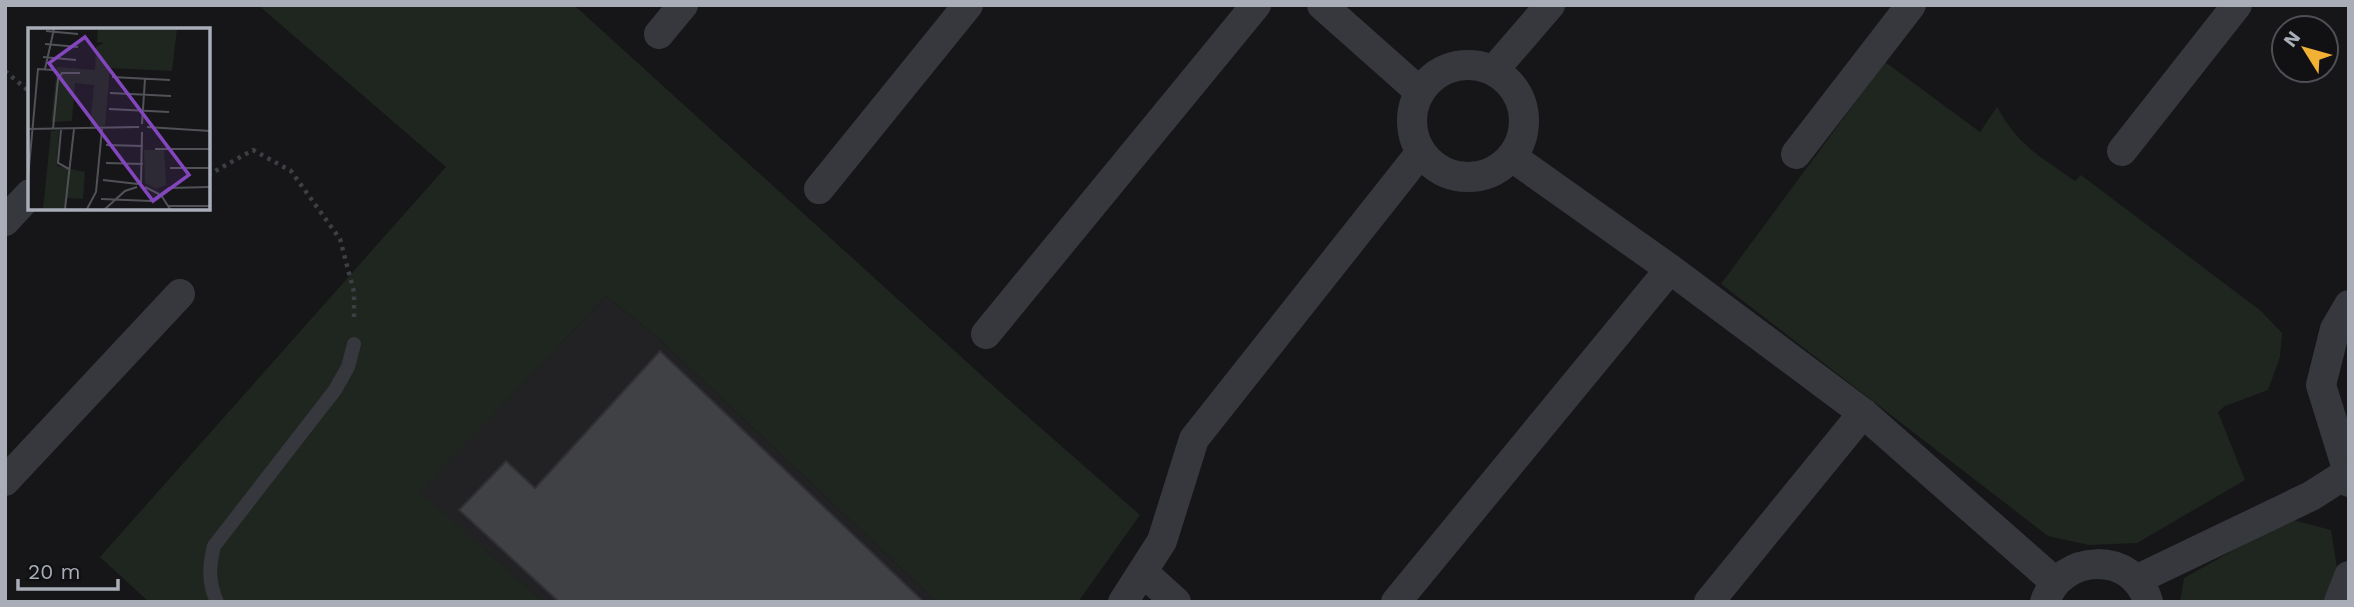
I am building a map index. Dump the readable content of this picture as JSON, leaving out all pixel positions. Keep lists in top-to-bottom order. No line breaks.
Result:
{"scale_bar":"20 m","north":"top left"}
